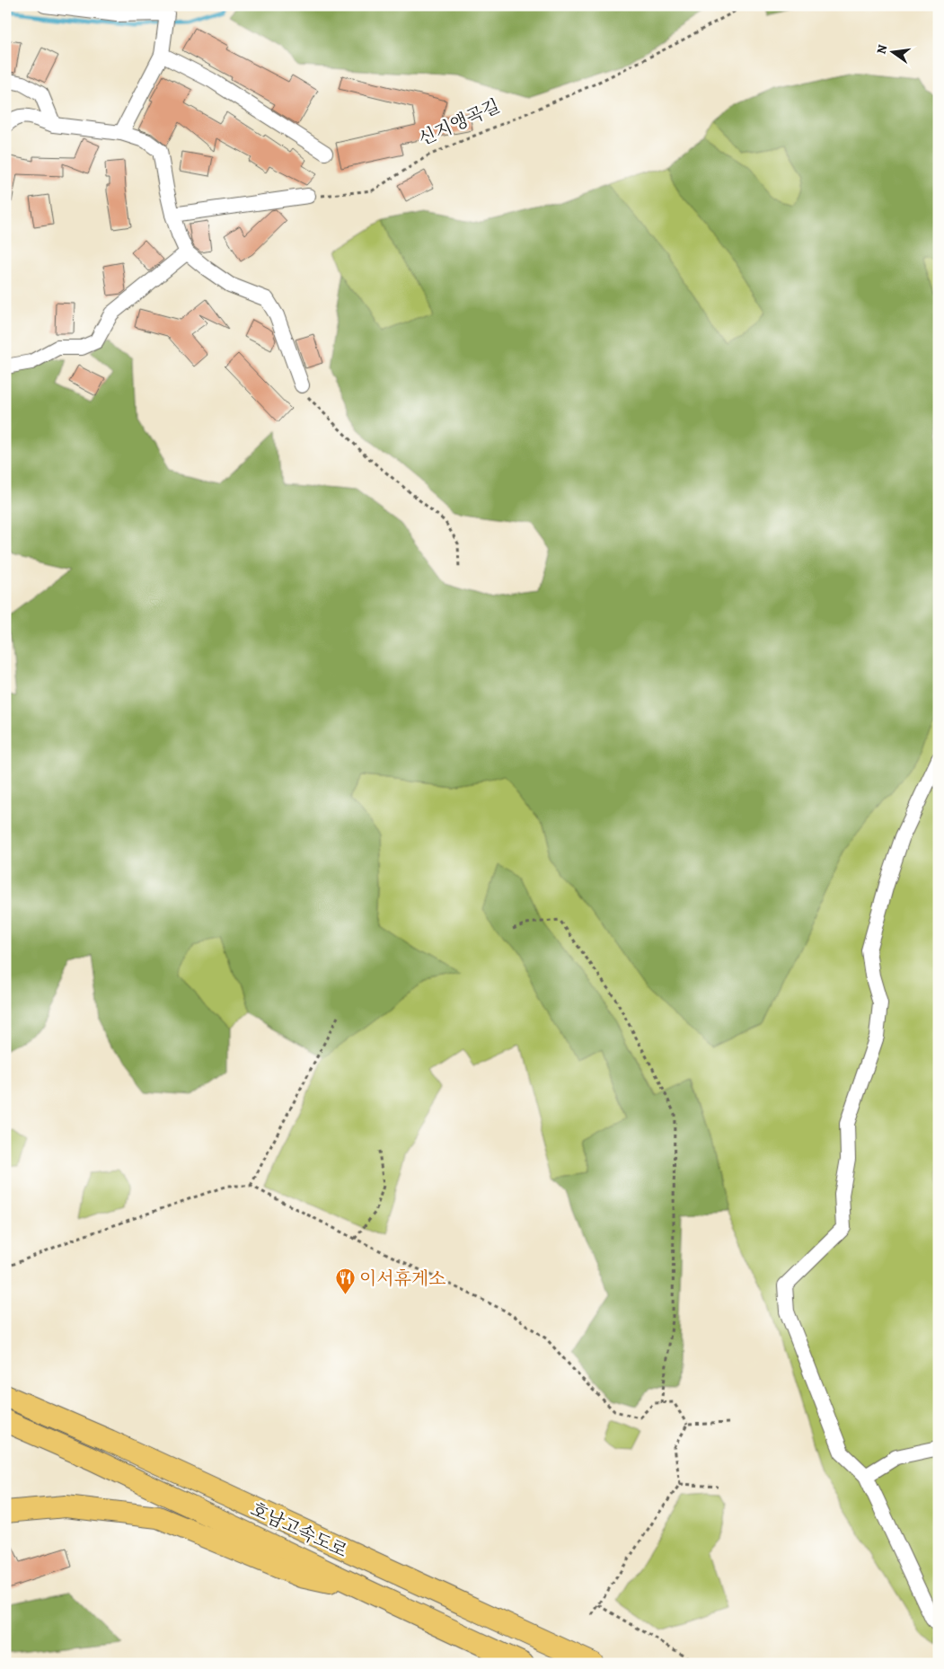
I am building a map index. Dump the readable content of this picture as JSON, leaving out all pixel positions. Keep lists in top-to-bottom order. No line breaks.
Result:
{"streets":{"highway":["호남고속도로"],"path":["신지앵곡길"]},"places":{"restaurant":["이서휴게소"]},"north":"left"}
